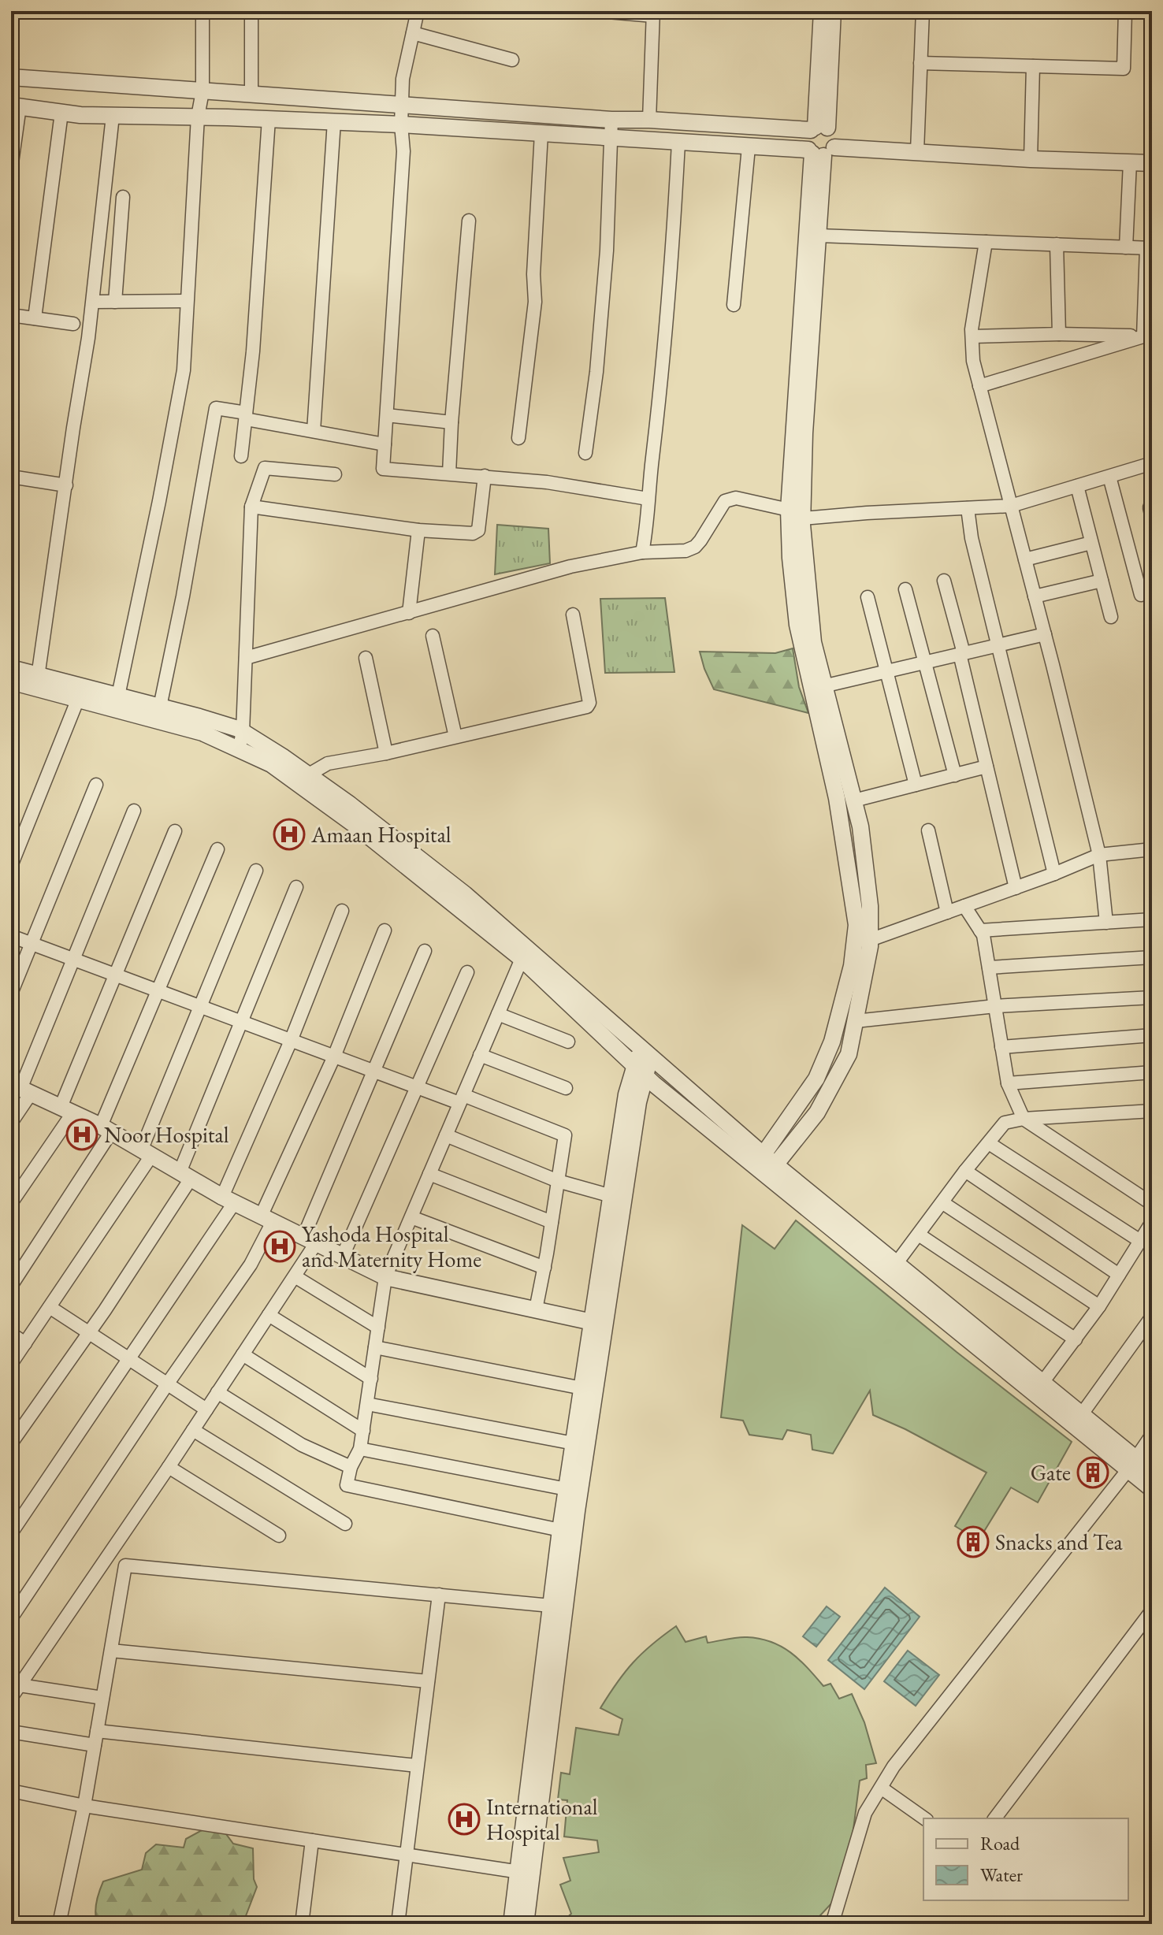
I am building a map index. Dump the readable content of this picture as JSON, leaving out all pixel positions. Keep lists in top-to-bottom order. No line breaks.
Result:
{"places":{"hospital":["Amaan Hospital","Noor Hospital","Yashoda Hospital and Maternity Home","International Hospital"],"building":["Gate","Snacks and Tea"]},"legend":["Road","Water"]}
